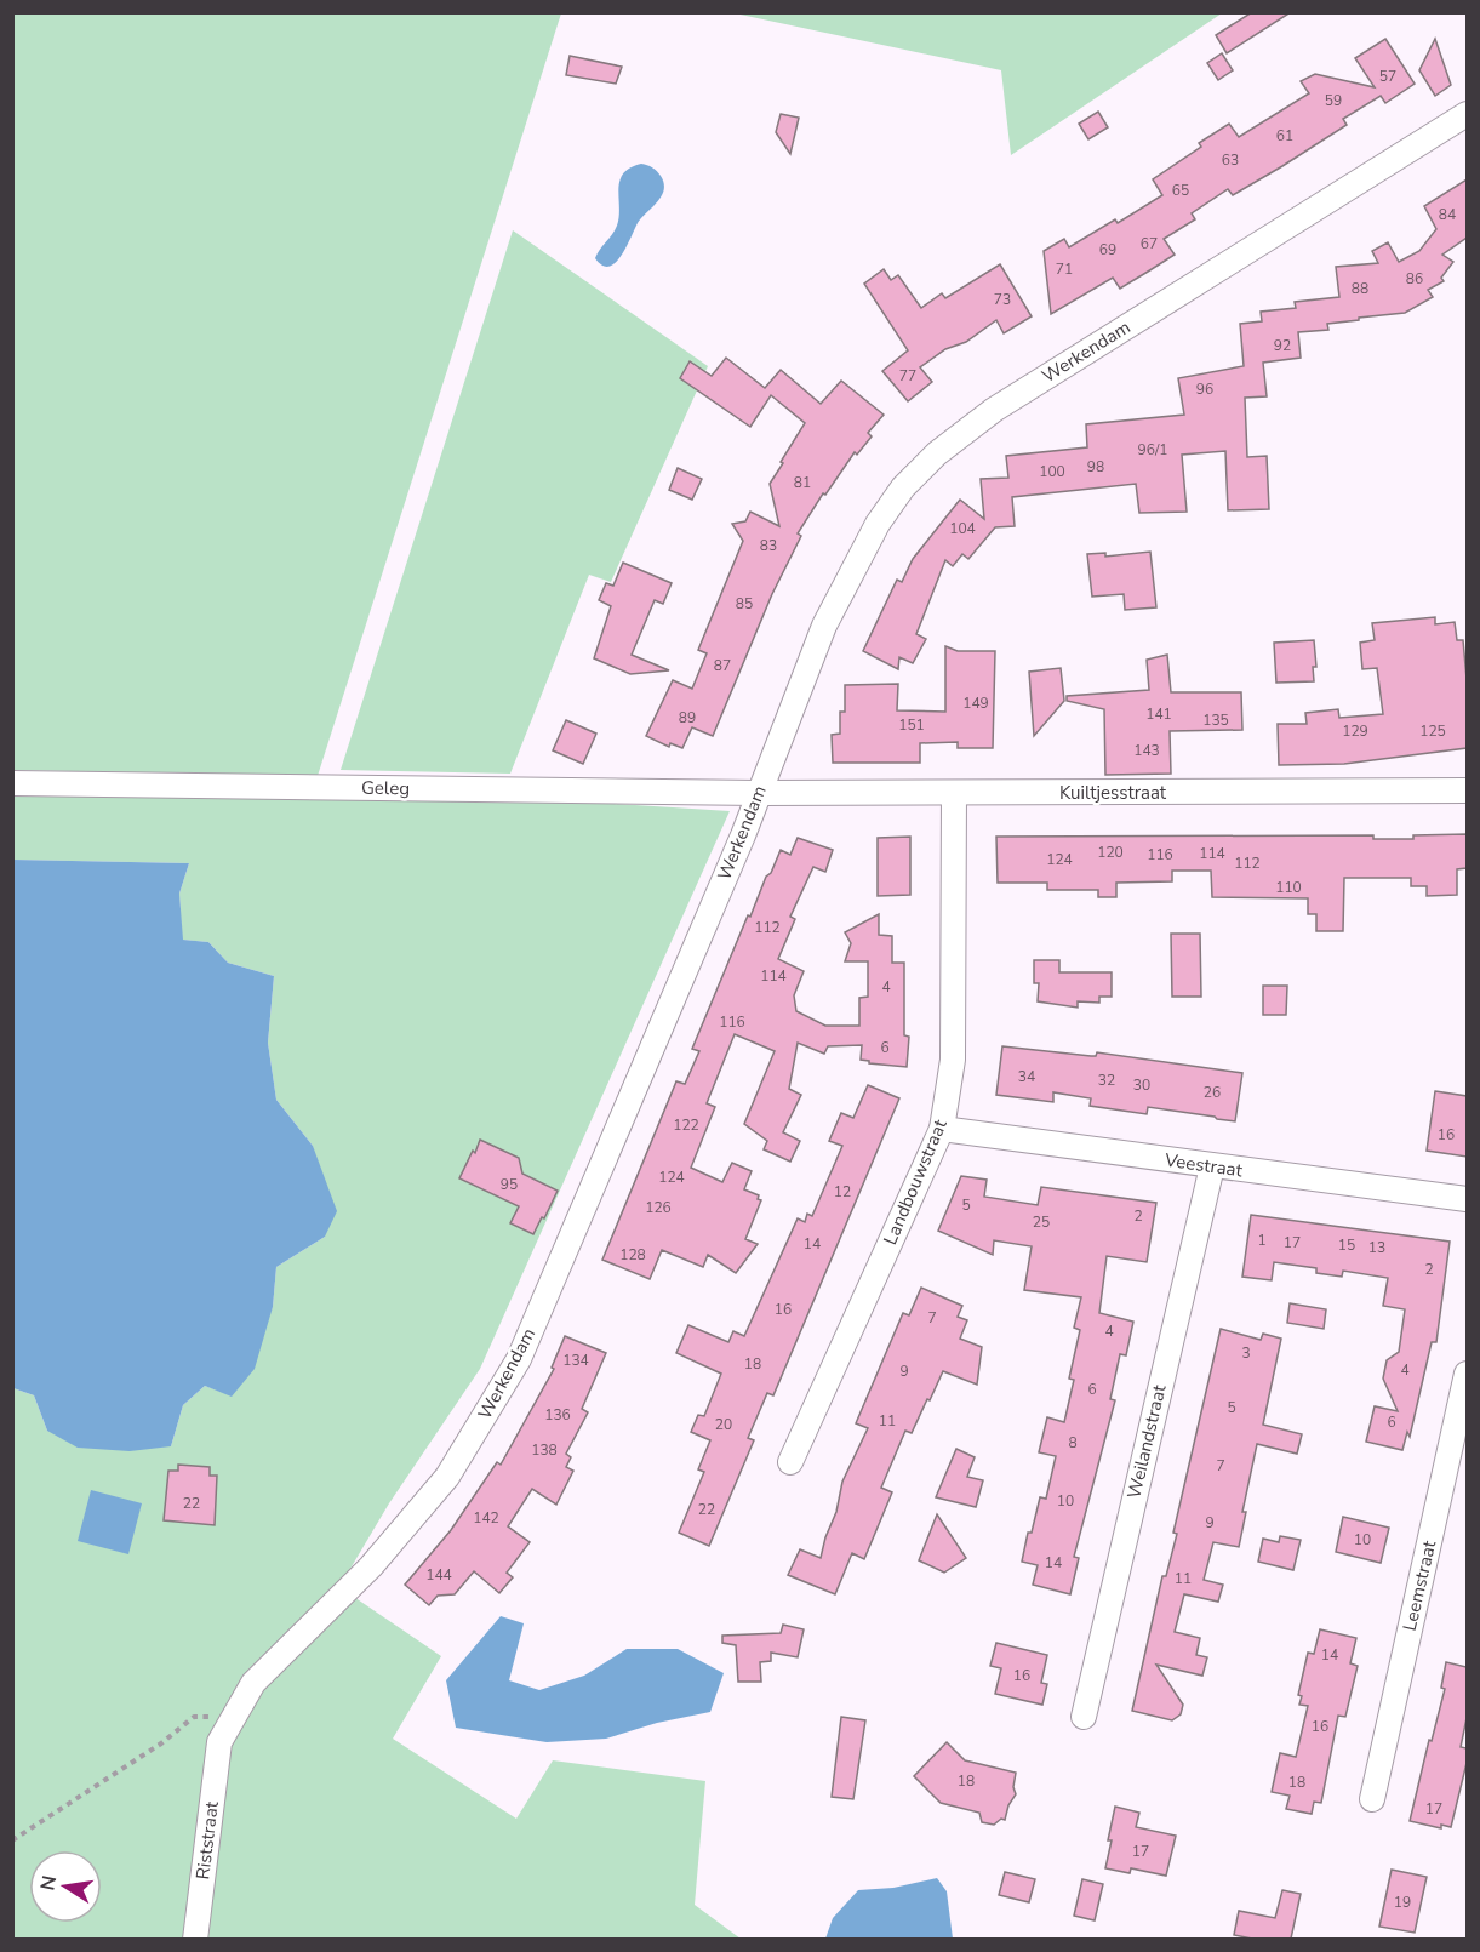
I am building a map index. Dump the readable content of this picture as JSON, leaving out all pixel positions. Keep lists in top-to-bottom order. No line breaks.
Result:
{"streets":{"street":["Werkendam","Geleg","Kuiltjesstraat","Veestraat","Landbouwstraat","Weilandstraat","Leemstraat","Riststraat"]},"crossings":[["Werkendam","Geleg"],["Werkendam","Kuiltjesstraat"],["Werkendam","Riststraat"],["Geleg","Kuiltjesstraat"],["Kuiltjesstraat","Landbouwstraat"],["Veestraat","Landbouwstraat"],["Veestraat","Weilandstraat"]],"house_numbers":["57","59","61","63","65","84","67","69","71","86","88","73","92","77","96","96/1","98","100","81","104","83","85","87","149","141","89","135","151","129","125","143","120","114","116","124","112","110","112","114","4","116","6","34","32","30","26","122","16","124","95","12","5","126","2","25","1","17","14","15","13","128","2","16","7","4","3","134","18","4","9","6","5","136","11","6","20","8","138","7","10","22","22","142","9","10","14","144","11","14","16","16","18","18","17","17","19"],"north":"left"}
